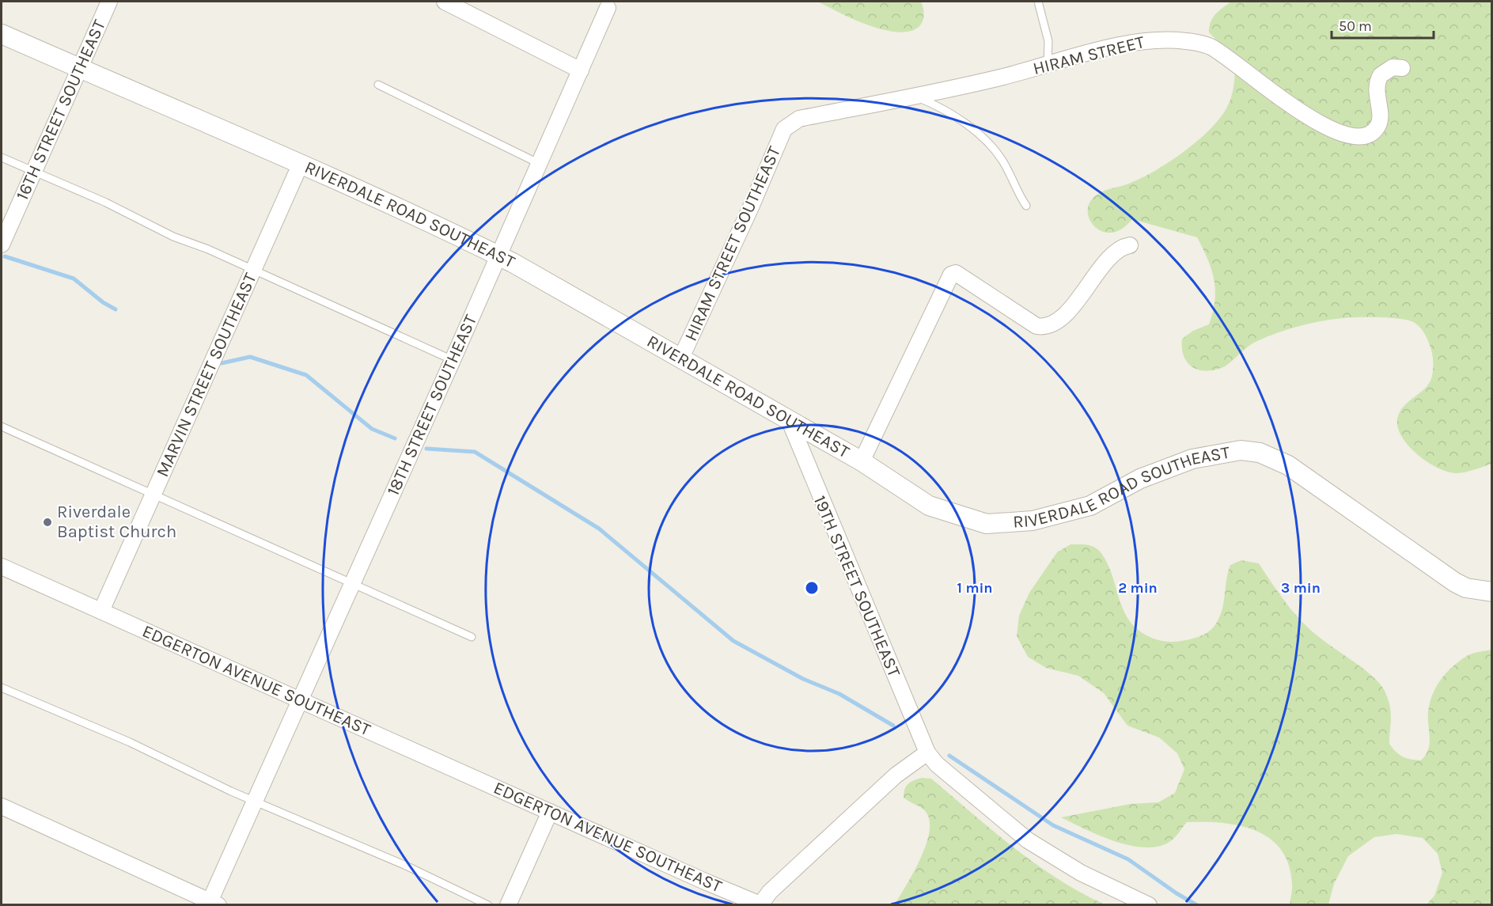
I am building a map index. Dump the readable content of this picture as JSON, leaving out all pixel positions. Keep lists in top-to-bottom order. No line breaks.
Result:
{"streets":{"street":["HIRAM STREET","16TH STREET SOUTHEAST","RIVERDALE ROAD SOUTHEAST","HIRAM STREET SOUTHEAST","MARVIN STREET SOUTHEAST","18TH STREET SOUTHEAST","19TH STREET SOUTHEAST","EDGERTON AVENUE SOUTHEAST"]},"crossings":[["HIRAM STREET","HIRAM STREET SOUTHEAST"],["16TH STREET SOUTHEAST","RIVERDALE ROAD SOUTHEAST"],["RIVERDALE ROAD SOUTHEAST","HIRAM STREET SOUTHEAST"],["RIVERDALE ROAD SOUTHEAST","MARVIN STREET SOUTHEAST"],["RIVERDALE ROAD SOUTHEAST","18TH STREET SOUTHEAST"],["RIVERDALE ROAD SOUTHEAST","19TH STREET SOUTHEAST"],["MARVIN STREET SOUTHEAST","EDGERTON AVENUE SOUTHEAST"],["18TH STREET SOUTHEAST","EDGERTON AVENUE SOUTHEAST"],["19TH STREET SOUTHEAST","EDGERTON AVENUE SOUTHEAST"]],"places":["Riverdale Baptist Church"],"scale_bar":"50 m","rings":["1 min","2 min","3 min"]}
